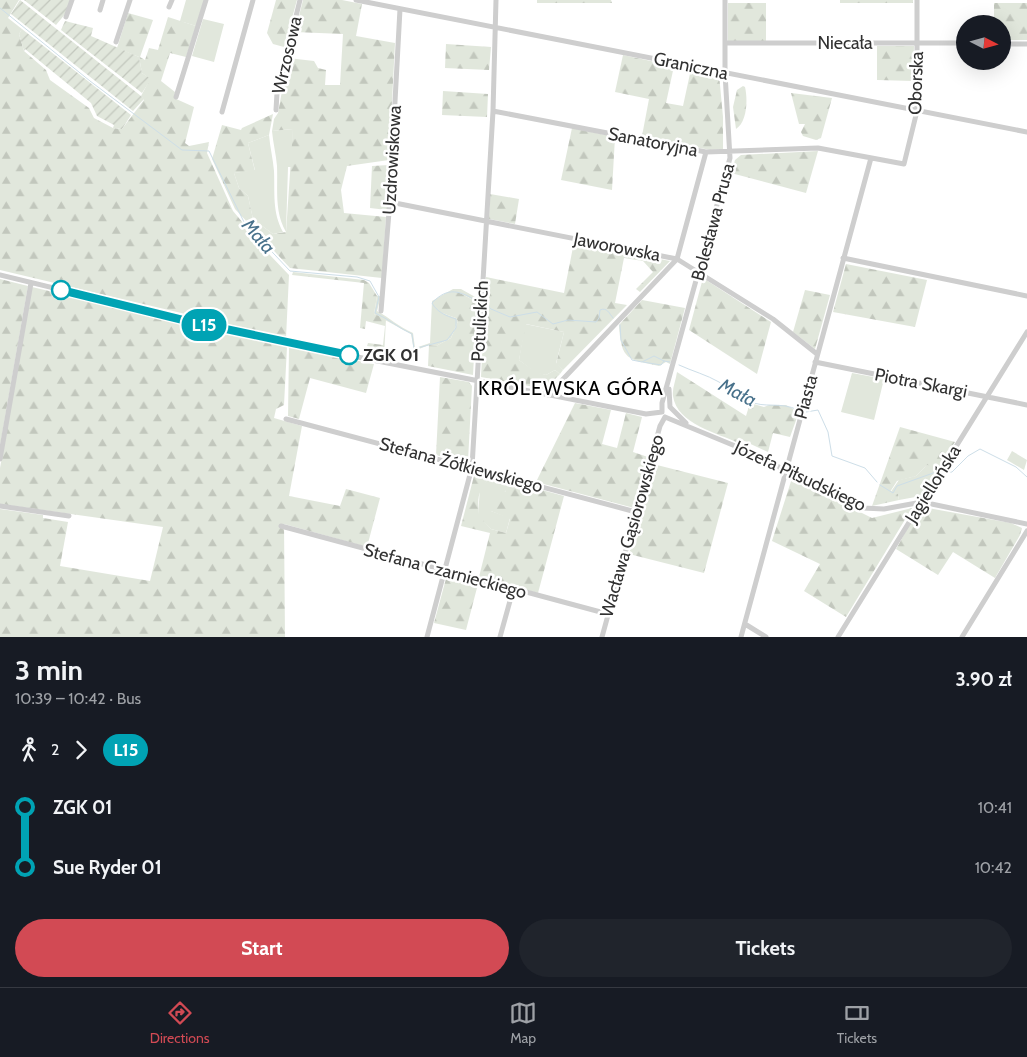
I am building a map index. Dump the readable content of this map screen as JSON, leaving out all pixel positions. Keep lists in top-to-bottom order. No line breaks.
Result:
{"streets":{"street":["Niecała","Wrzosowa","Graniczna","Oborska","Sanatoryjna","Uzdrowiskowa","Bolesława Prusa","Jaworowska","Potulickich","Piotra Skargi","Piasta","Stefana Żółkiewskiego","Józefa Piłsudskiego","Jagiellońska","Wacława Gąsiorowskiego","Stefana Czarnieckiego"]},"crossings":[["Niecała","Oborska"],["Niecała","Bolesława Prusa"],["Graniczna","Oborska"],["Graniczna","Uzdrowiskowa"],["Graniczna","Bolesława Prusa"],["Graniczna","Potulickich"],["Oborska","Sanatoryjna"],["Sanatoryjna","Bolesława Prusa"],["Sanatoryjna","Potulickich"],["Sanatoryjna","Piasta"],["Uzdrowiskowa","Jaworowska"],["Bolesława Prusa","Jaworowska"],["Bolesława Prusa","Józefa Piłsudskiego"],["Bolesława Prusa","Wacława Gąsiorowskiego"],["Jaworowska","Potulickich"],["Jaworowska","Piasta"],["Potulickich","Stefana Żółkiewskiego"],["Potulickich","Stefana Czarnieckiego"],["Piotra Skargi","Piasta"],["Piotra Skargi","Jagiellońska"],["Piasta","Józefa Piłsudskiego"],["Stefana Żółkiewskiego","Wacława Gąsiorowskiego"],["Józefa Piłsudskiego","Jagiellońska"],["Józefa Piłsudskiego","Wacława Gąsiorowskiego"],["Wacława Gąsiorowskiego","Stefana Czarnieckiego"]],"districts":["KRÓLEWSKA GÓRA"],"water":["Mała"],"places":["ZGK 01"],"lines":["bus line L15"],"north":"right","page":{"on_map":"L15","heading":["3 min","10:39 – 10:42 · Bus","3.90 zł"],"legs":["2","L15"],"list":[{"name":"ZGK 01","value":"10:41"},{"name":"Sue Ryder 01","value":"10:42"}],"buttons":["Start","Tickets"],"tabs":["Directions","Map","Tickets"]}}
